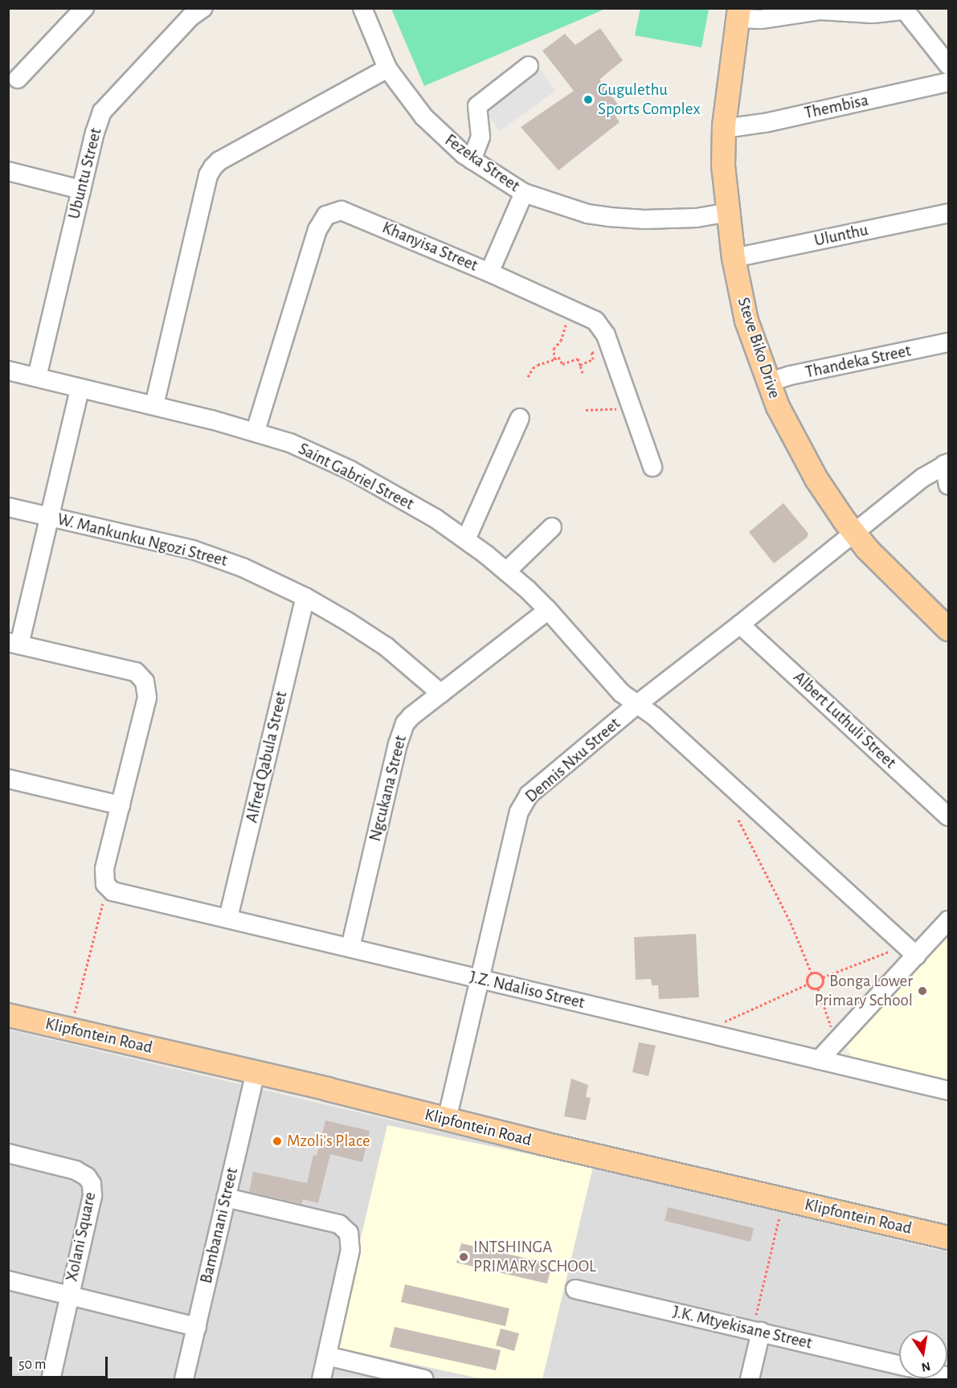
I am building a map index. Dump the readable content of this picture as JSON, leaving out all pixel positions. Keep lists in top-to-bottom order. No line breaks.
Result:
{"streets":{"main road":["Steve Biko Drive","Klipfontein Road"],"street":["Thembisa","Fezeka Street","Ubuntu Street","Ulunthu","Khanyisa Street","Thandeka Street","Saint Gabriel Street","W. Mankunku Ngozi Street","Albert Luthuli Street","Alfred Qabula Street","Dennis Nxu Street","Ngcukana Street","J.Z. Ndaliso Street","Bambanani Street","Xolani Square","J.K. Mtyekisane Street"]},"crossings":[["Thembisa","Steve Biko Drive"],["Fezeka Street","Steve Biko Drive"],["Ubuntu Street","Saint Gabriel Street"],["Ulunthu","Steve Biko Drive"],["Khanyisa Street","Saint Gabriel Street"],["Steve Biko Drive","Thandeka Street"],["Steve Biko Drive","Dennis Nxu Street"],["Saint Gabriel Street","Dennis Nxu Street"],["Saint Gabriel Street","Ngcukana Street"],["W. Mankunku Ngozi Street","Alfred Qabula Street"],["W. Mankunku Ngozi Street","Ngcukana Street"],["Albert Luthuli Street","Dennis Nxu Street"],["Alfred Qabula Street","J.Z. Ndaliso Street"],["Dennis Nxu Street","J.Z. Ndaliso Street"],["Dennis Nxu Street","Klipfontein Road"],["Ngcukana Street","J.Z. Ndaliso Street"],["Klipfontein Road","Bambanani Street"]],"places":["Gugulethu Sports Complex","Bonga Lower Primary School","Mzoli's Place","INTSHINGA PRIMARY SCHOOL"],"scale_bar":"50 m","north":"bottom"}
